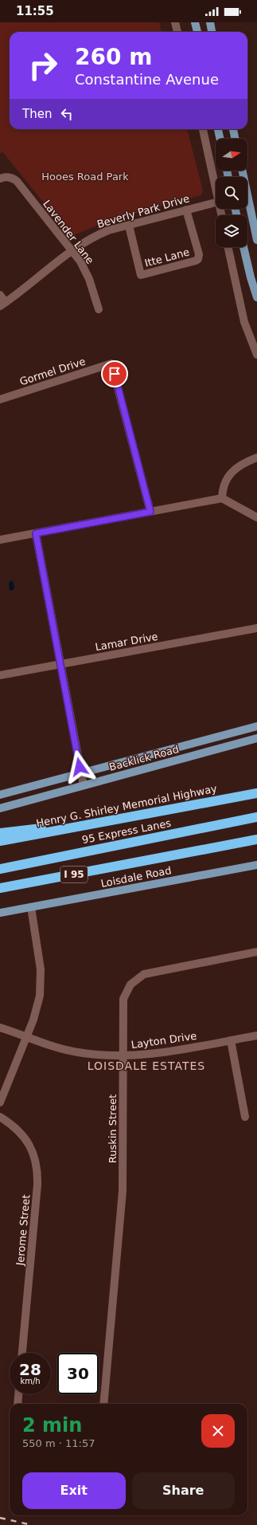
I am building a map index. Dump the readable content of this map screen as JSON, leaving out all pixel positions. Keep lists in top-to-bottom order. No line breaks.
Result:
{"streets":{"highway":["Henry G. Shirley Memorial Highway","95 Express Lanes","I 95"],"main road":["Backlick Road","Loisdale Road"],"street":["Beverly Park Drive","Lavender Lane","Itte Lane","Gormel Drive","Lamar Drive","Layton Drive","Ruskin Street","Jerome Street"]},"crossings":[["Beverly Park Drive","Lavender Lane"],["Beverly Park Drive","Itte Lane"],["Layton Drive","Ruskin Street"]],"districts":["LOISDALE ESTATES"],"parks":["Hooes Road Park"],"north":"right","page":{"status":"11:55","turn":["260 m","Constantine Avenue"],"then":"Then","speed":"28 km/h","limit":"30","heading":["2 min","550 m · 11:57"],"buttons":["Exit","Share"]}}
